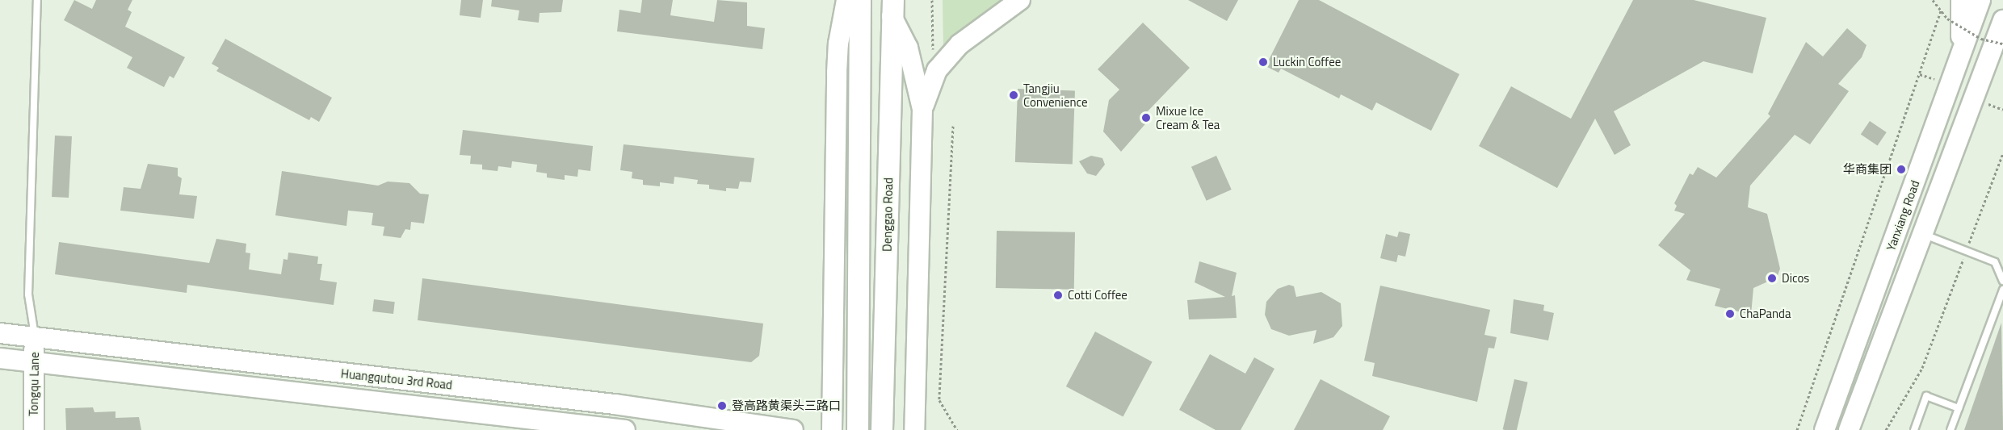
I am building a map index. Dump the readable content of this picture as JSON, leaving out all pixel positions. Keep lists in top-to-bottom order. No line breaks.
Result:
{"streets":{"main road":["Denggao Road"],"street":["Yanxiang Road","Huangqutou 3rd Road","Tongqu Lane"]},"crossings":[["Huangqutou 3rd Road","Tongqu Lane"]],"places":["Luckin Coffee","Tangjiu Convenience","Mixue Ice Cream & Tea","华商集团","Dicos","Cotti Coffee","ChaPanda","登高路黄渠头三路口"]}
